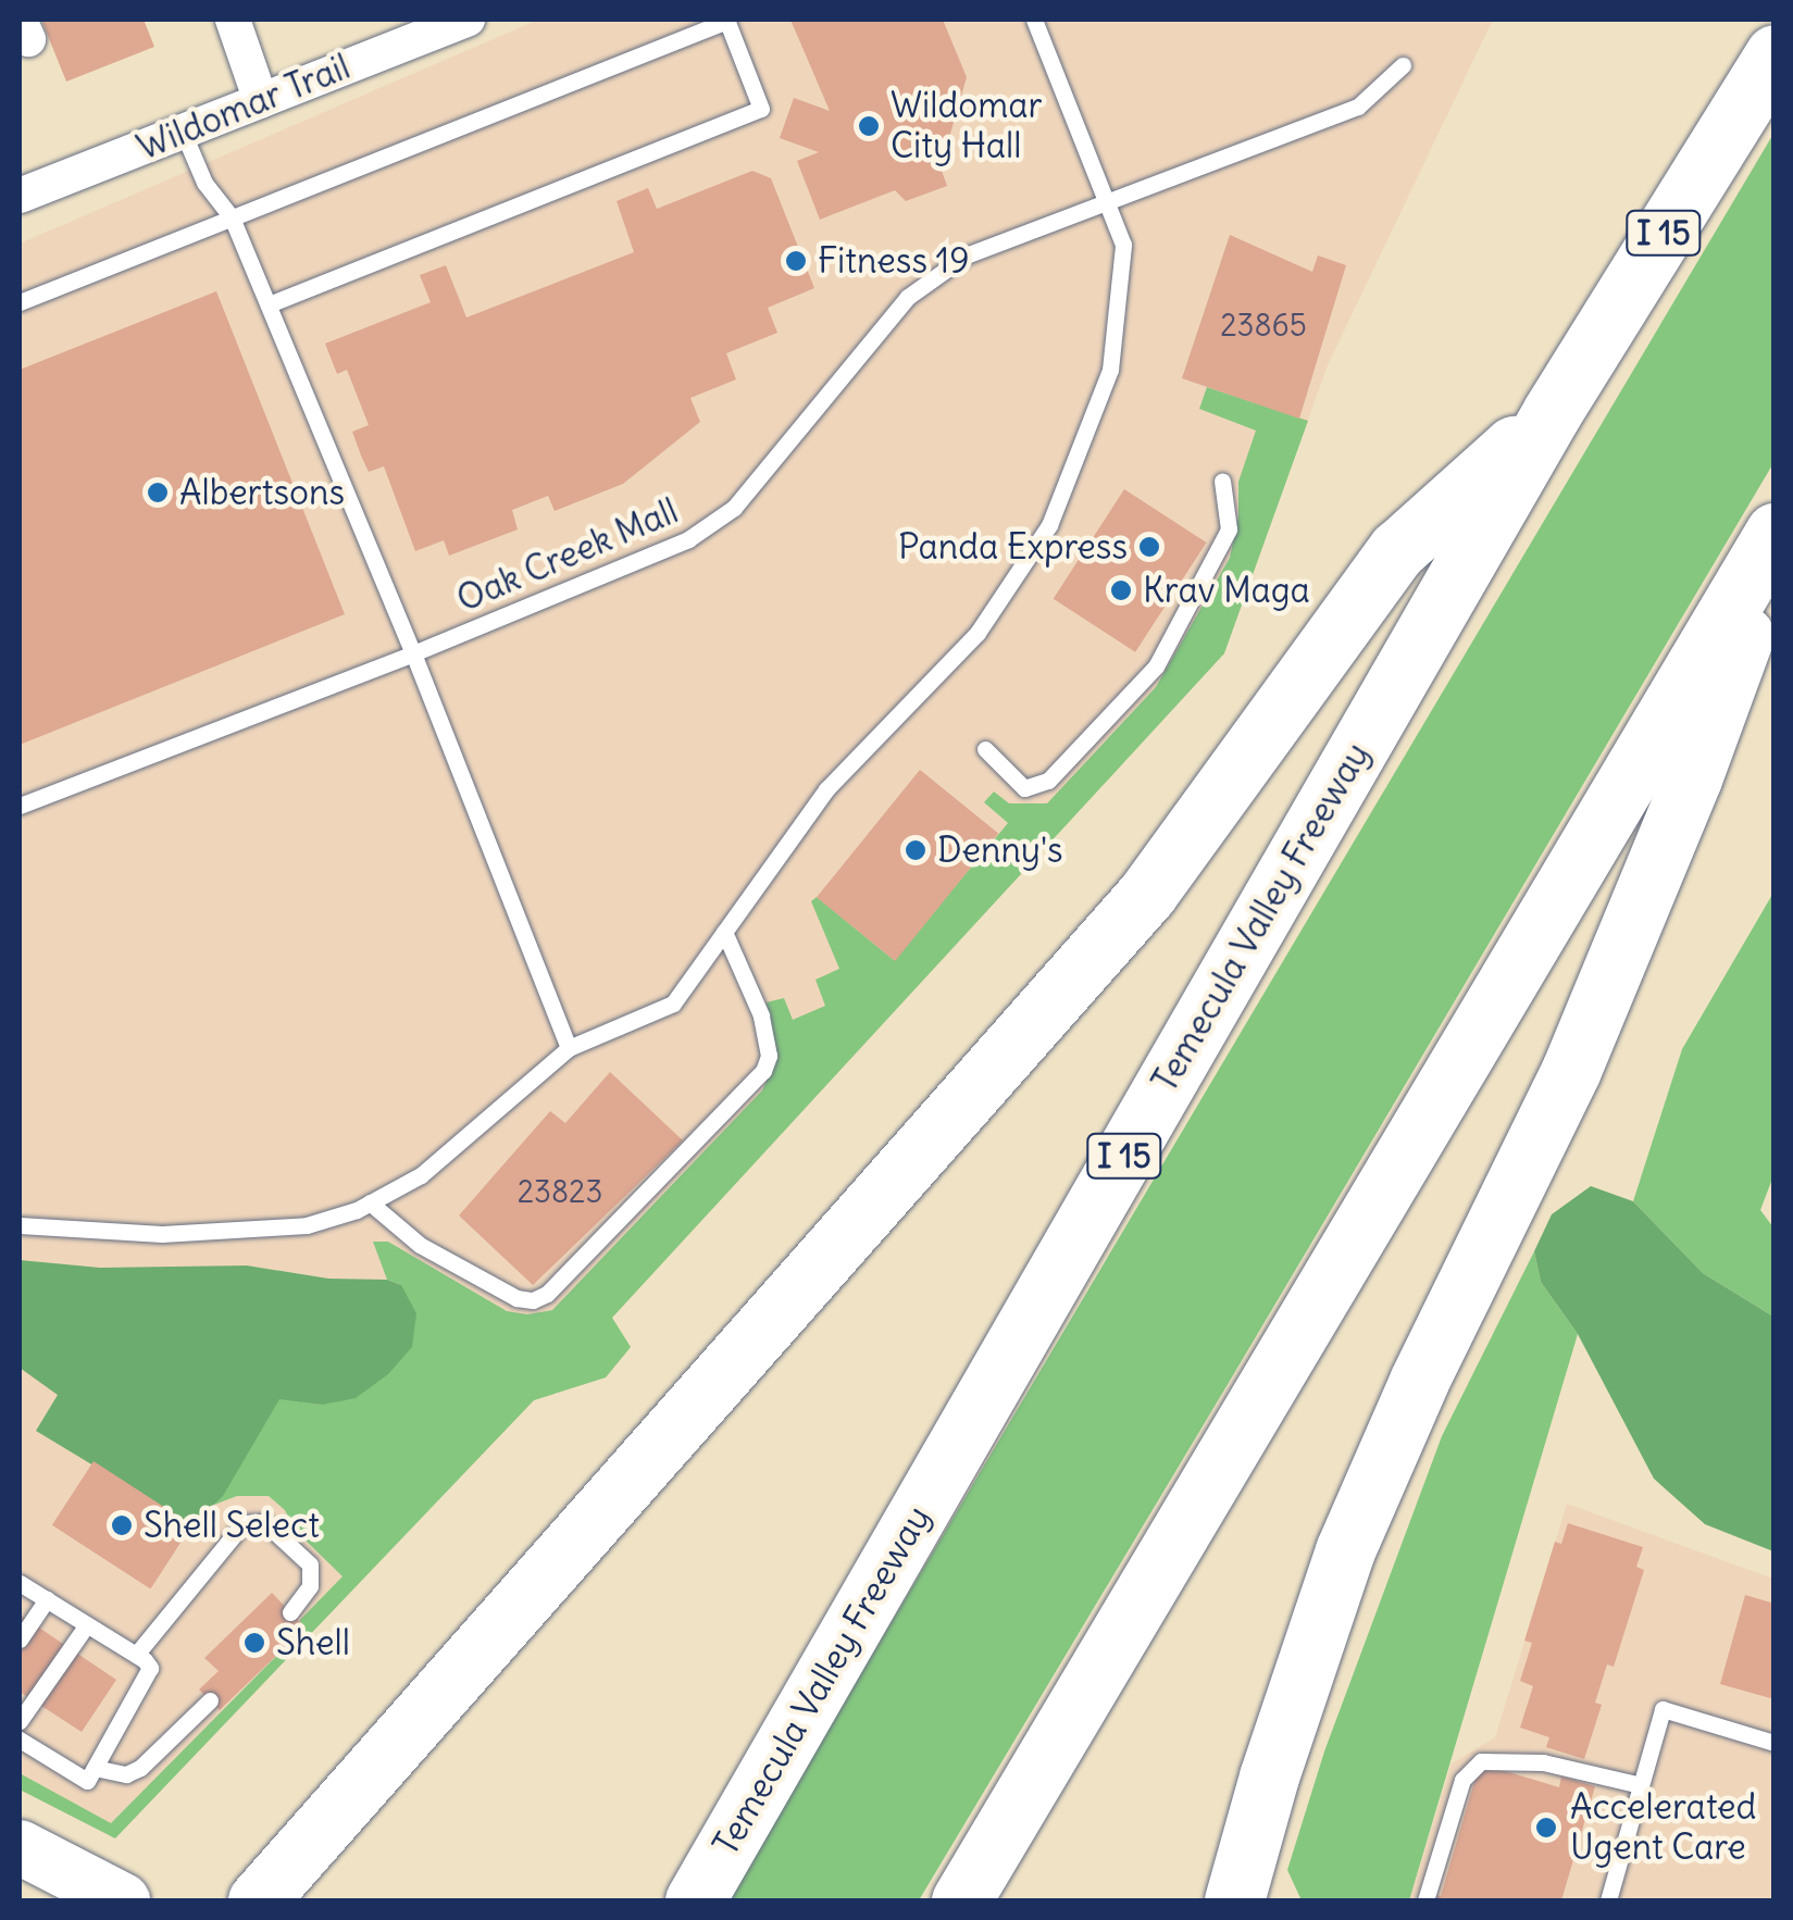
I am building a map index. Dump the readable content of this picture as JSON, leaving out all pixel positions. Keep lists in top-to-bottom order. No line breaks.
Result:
{"streets":{"highway":["I 15","Temecula Valley Freeway"],"street":["Wildomar Trail"],"lane":["Oak Creek Mall"]},"places":["Wildomar City Hall","Fitness 19","Albertsons","Panda Express","Krav Maga","Denny's","Shell Select","Shell","Accelerated Ugent Care"],"house_numbers":["23865","23823"]}
